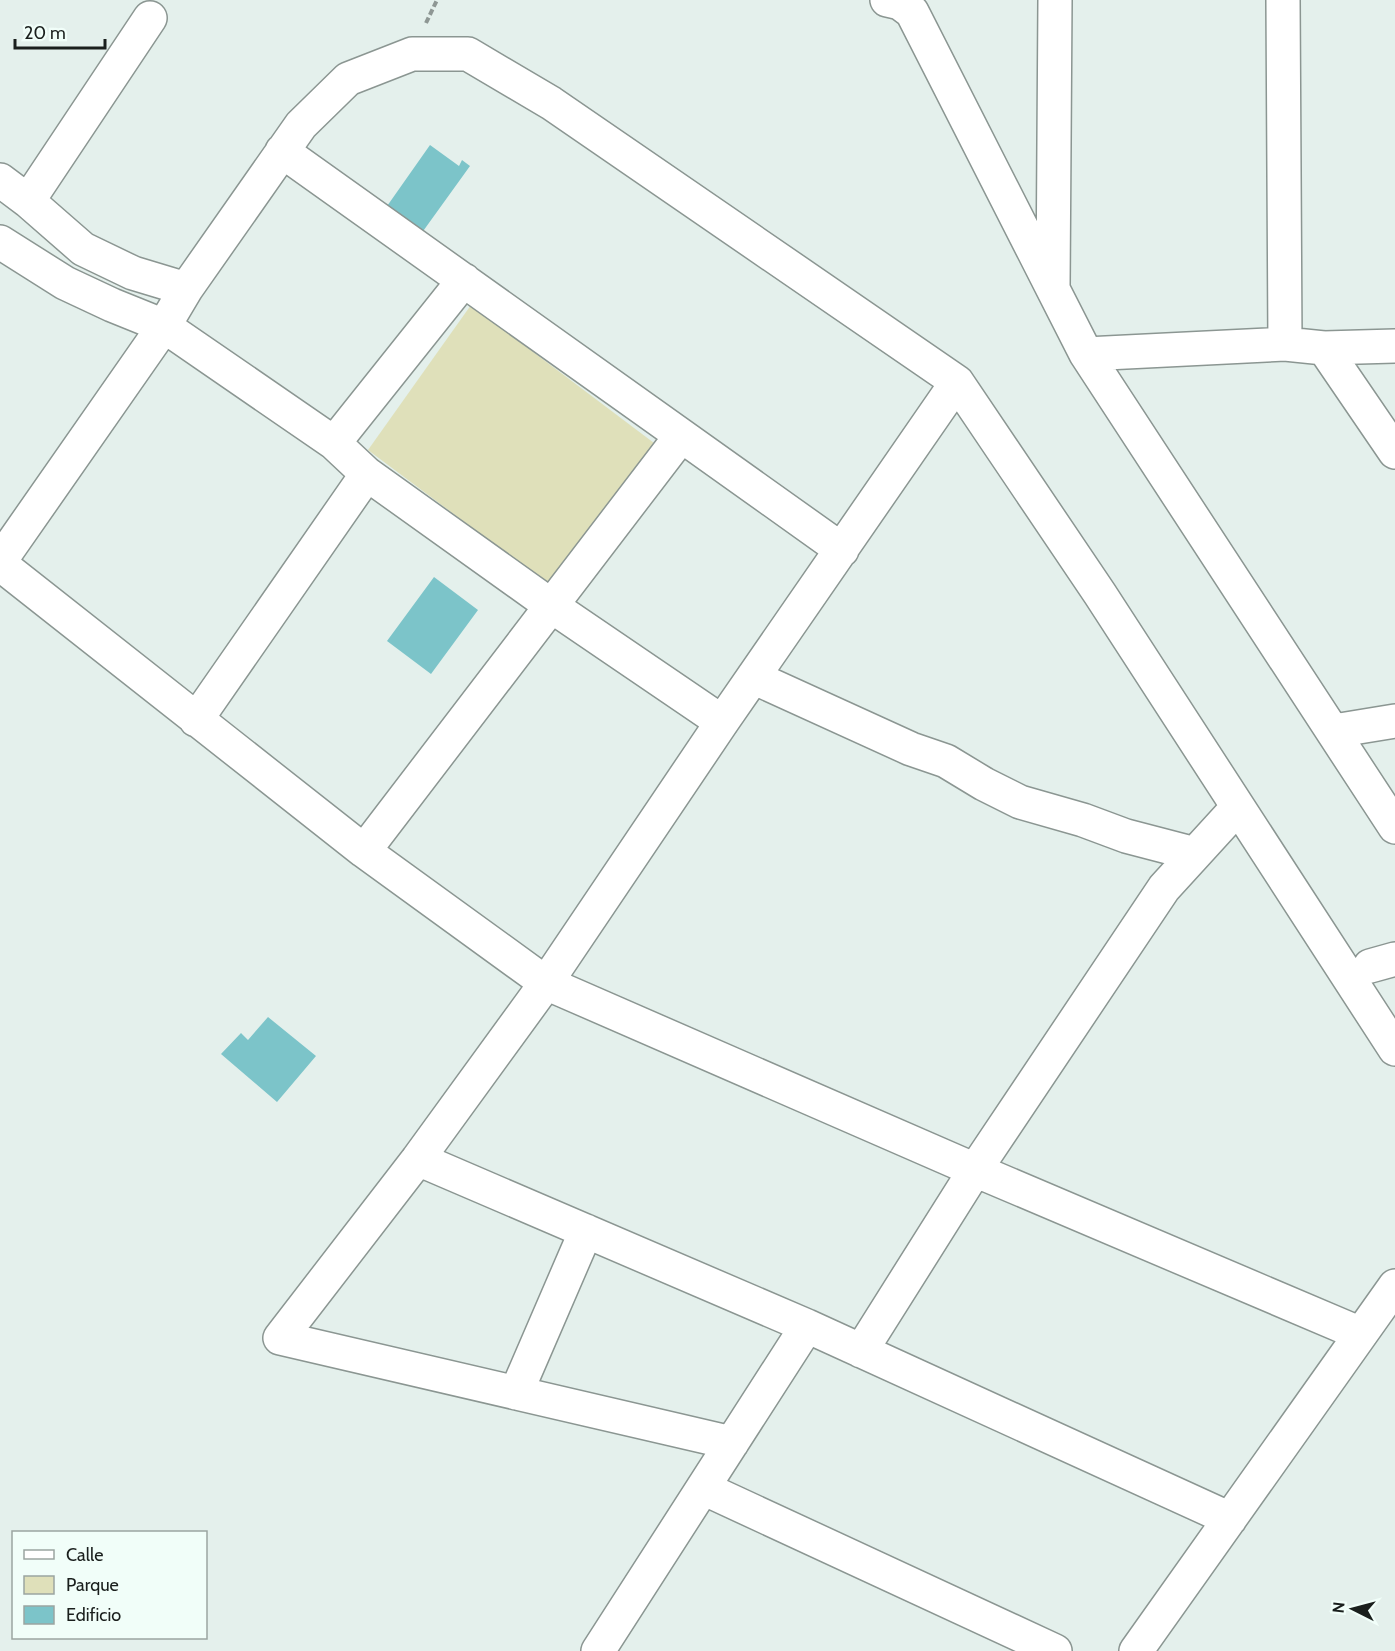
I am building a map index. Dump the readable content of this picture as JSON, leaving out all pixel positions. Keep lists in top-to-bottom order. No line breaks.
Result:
{"legend":["Calle","Parque","Edificio"],"scale_bar":"20 m","north":"left"}
